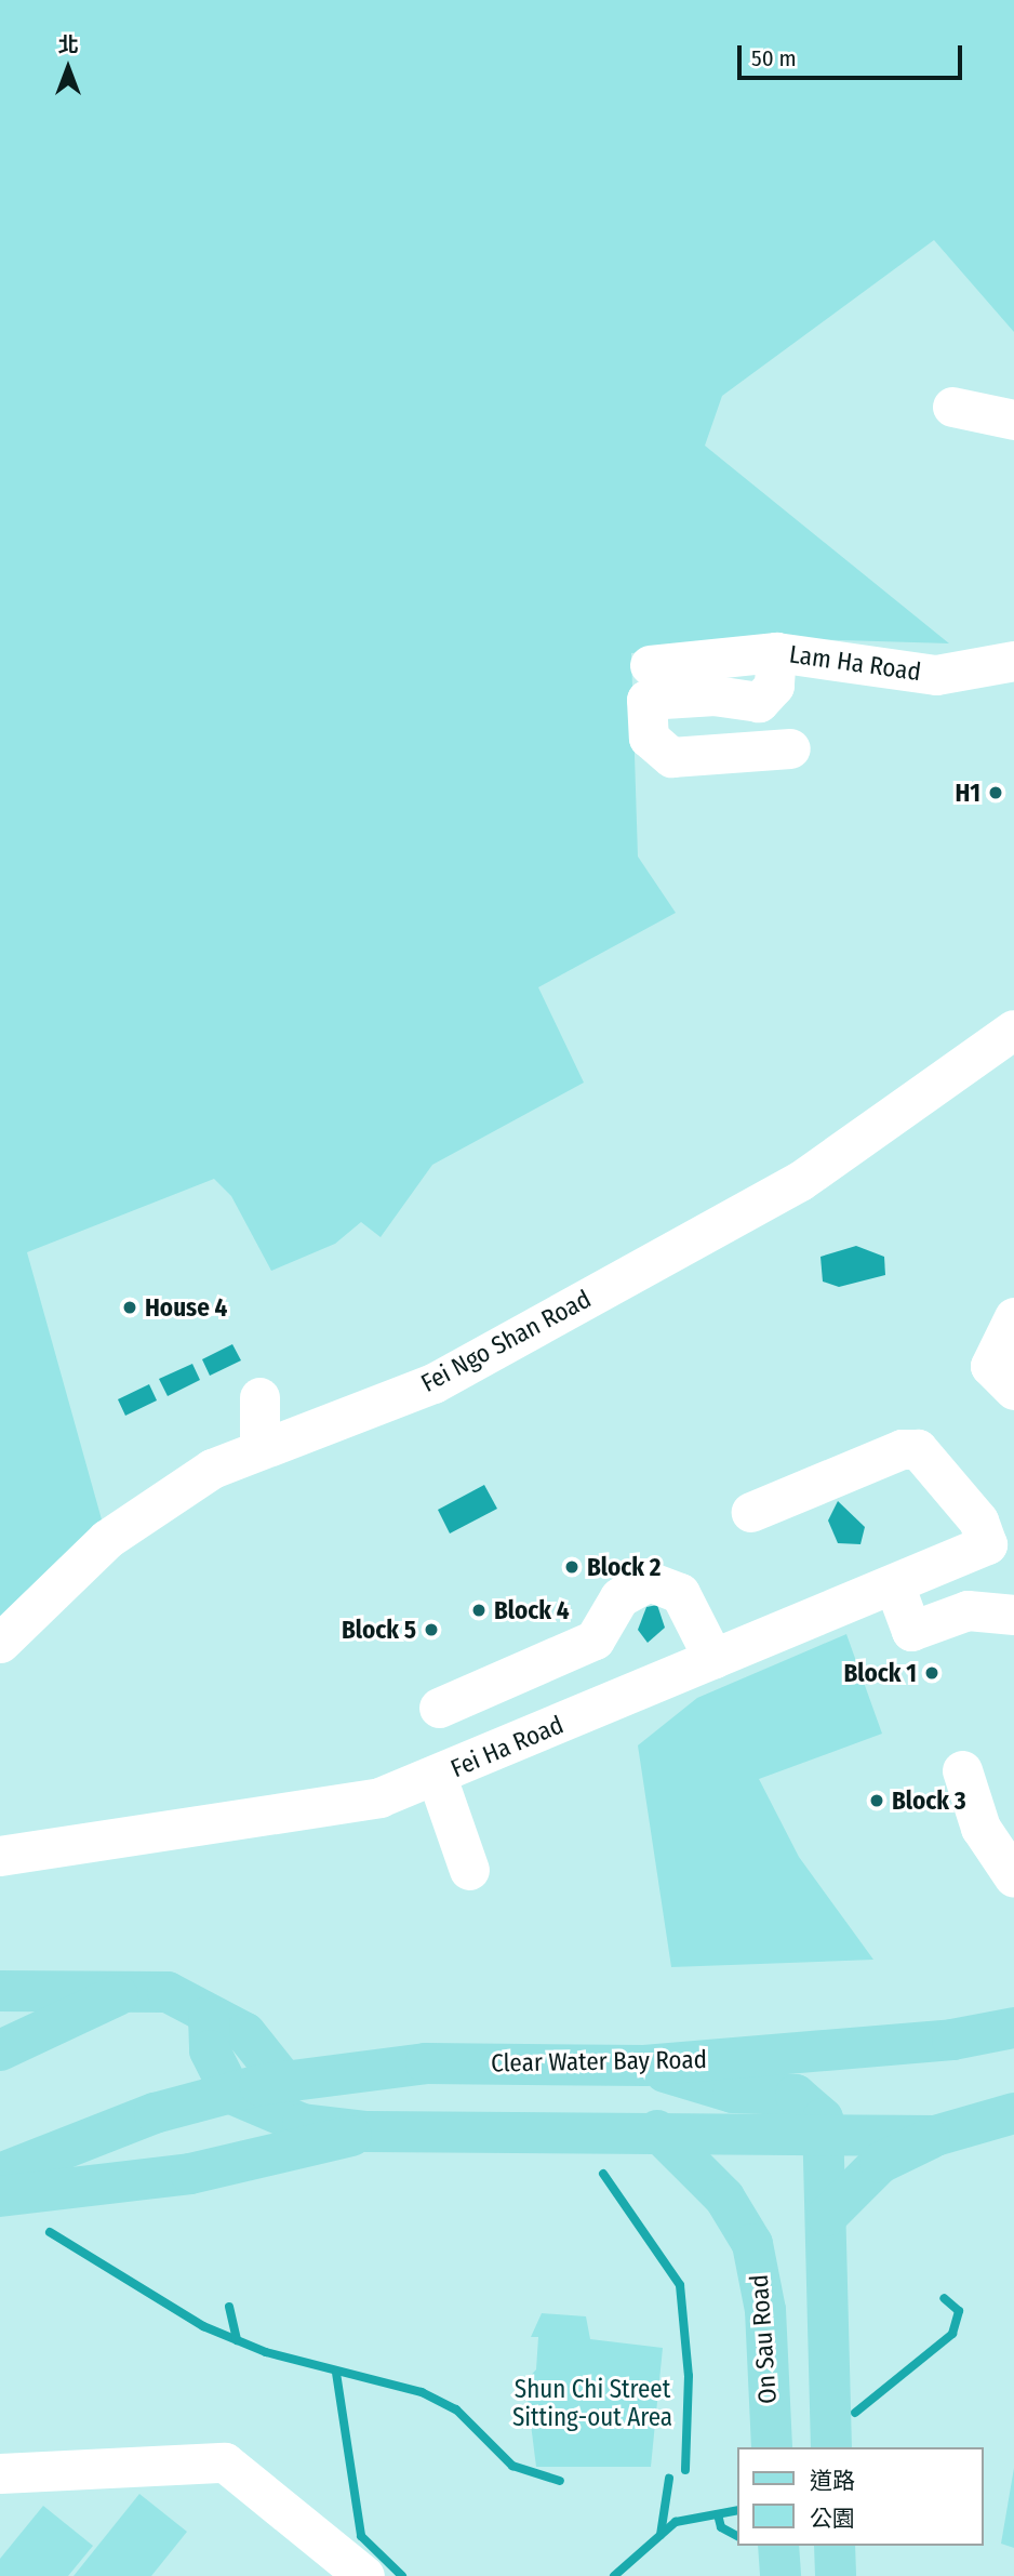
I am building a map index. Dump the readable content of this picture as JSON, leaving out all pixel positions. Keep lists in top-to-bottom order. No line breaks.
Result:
{"streets":{"main road":["Clear Water Bay Road","On Sau Road"],"street":["Lam Ha Road","Fei Ngo Shan Road","Fei Ha Road"]},"parks":["Shun Chi Street Sitting-out Area"],"places":["H1","House 4","Block 2","Block 4","Block 5","Block 1","Block 3"],"legend":["道路","公園"],"scale_bar":"50 m","north":"top"}
